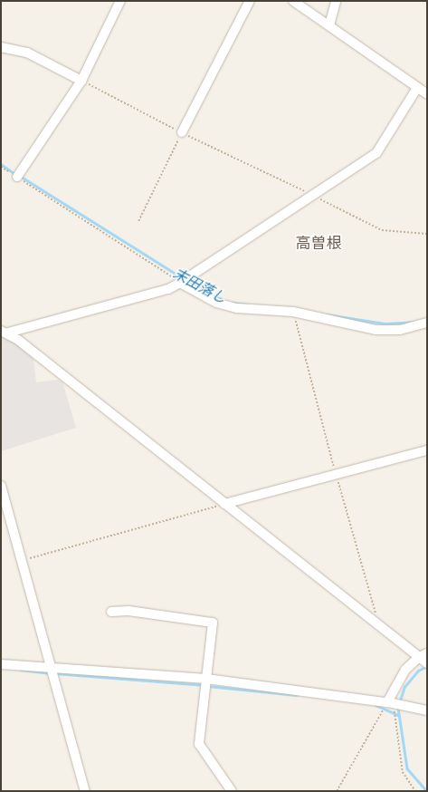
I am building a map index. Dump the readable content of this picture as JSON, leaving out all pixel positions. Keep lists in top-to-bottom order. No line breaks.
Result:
{"districts":["高曽根"],"water":["末田落し"]}
